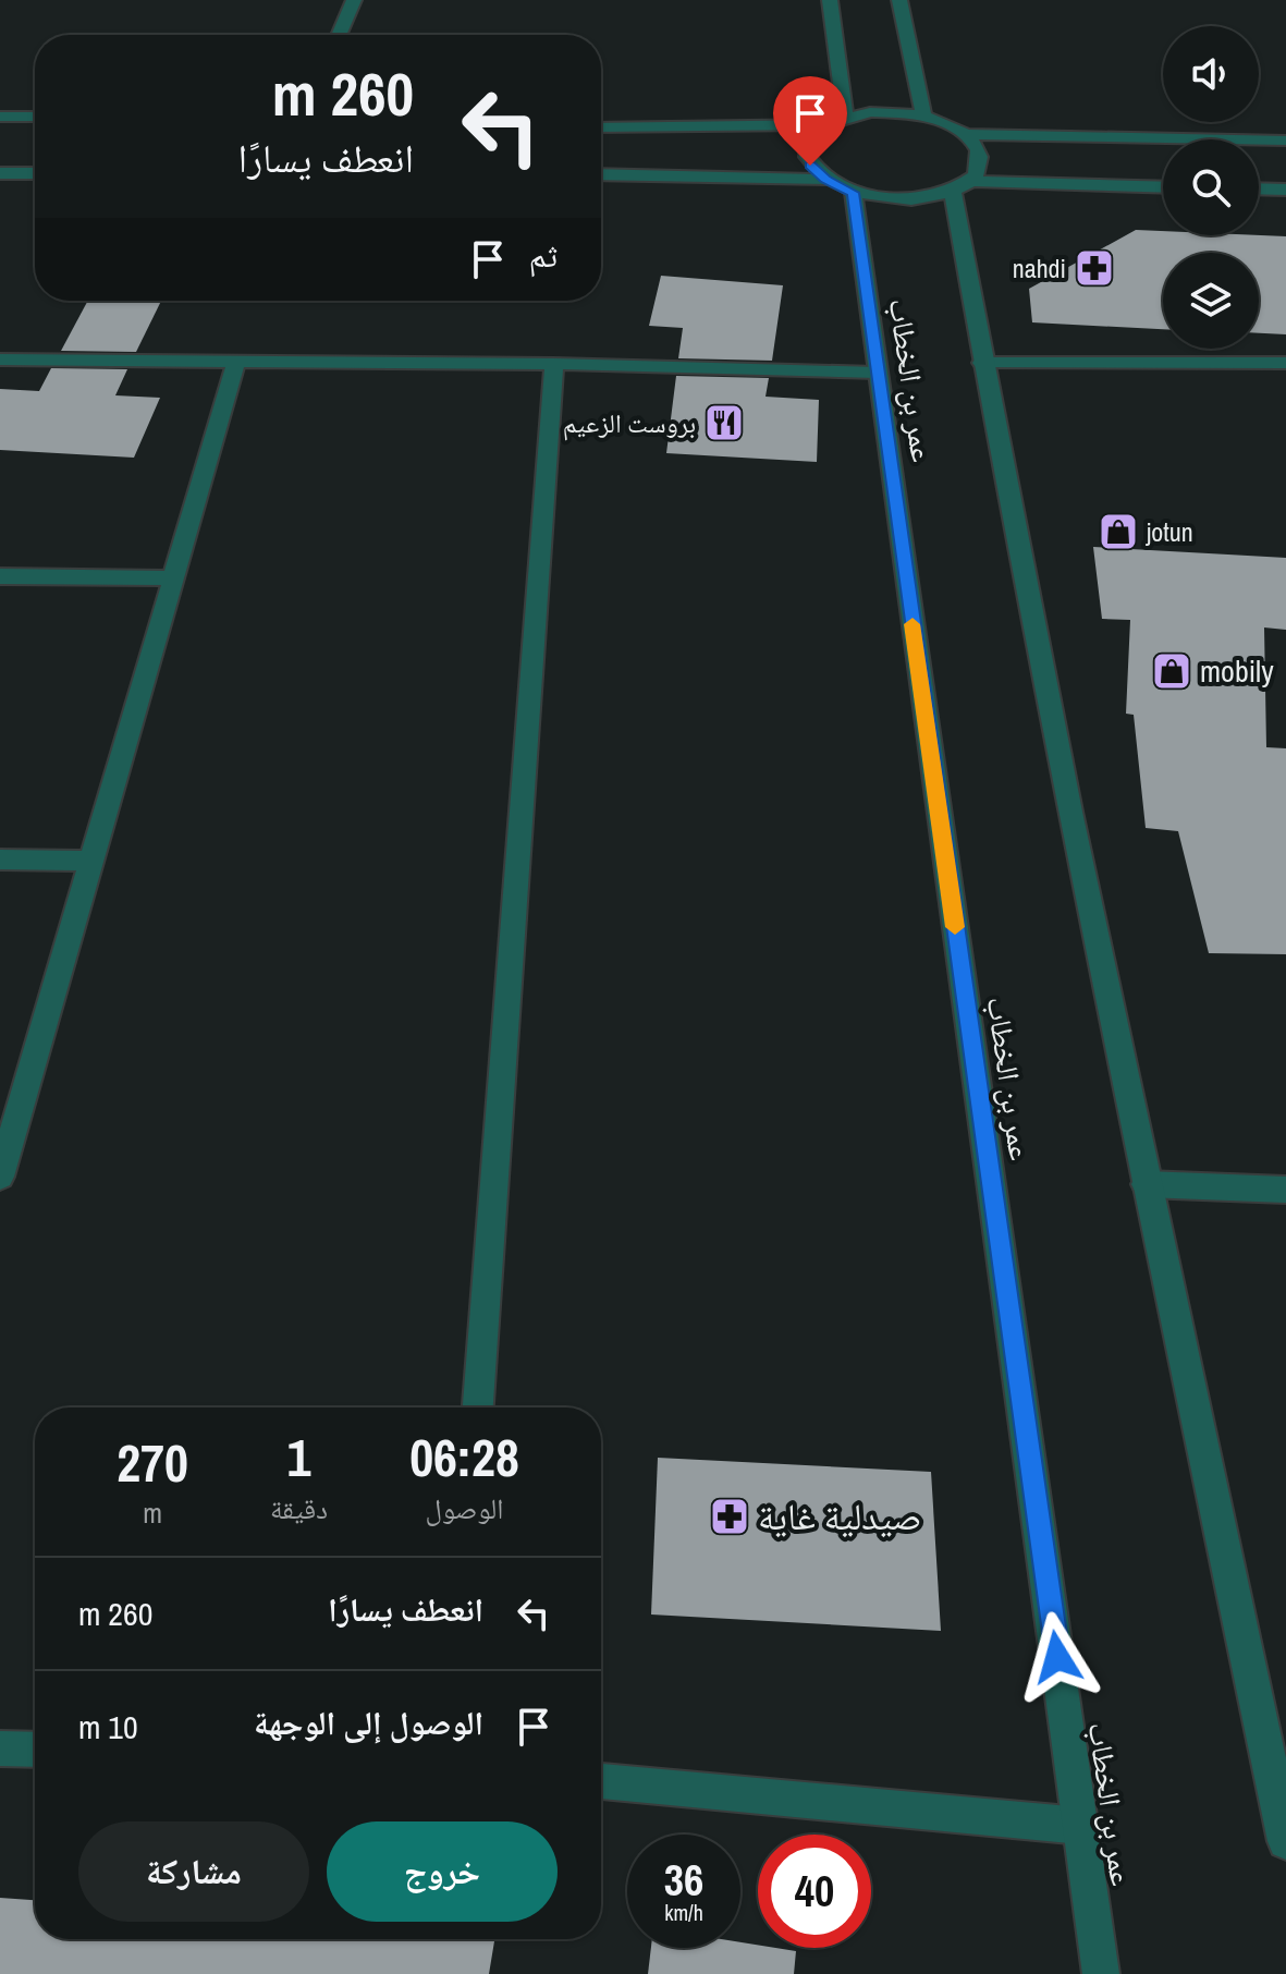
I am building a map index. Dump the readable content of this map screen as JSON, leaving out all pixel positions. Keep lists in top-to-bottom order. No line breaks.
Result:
{"streets":{"street":["عمر بن الخطاب"]},"places":{"pharmacy":["nahdi","صيدلية غاية"],"restaurant":["بروست الزعيم"],"shop":["jotun","mobily"]},"page":{"turn":["260 m","انعطف يسارًا"],"then":"ثم","eta":["06:28","الوصول","1","دقيقة","270","m"],"list":[{"name":"انعطف يسارًا","value":"260 m"},{"name":"الوصول إلى الوجهة","value":"10 m"}],"buttons":["خروج","مشاركة"],"speed":"36 km/h","limit":"40"}}
